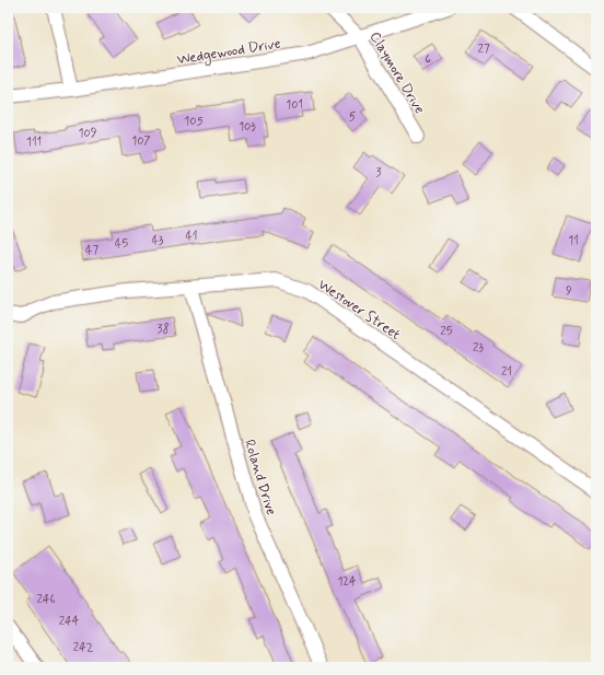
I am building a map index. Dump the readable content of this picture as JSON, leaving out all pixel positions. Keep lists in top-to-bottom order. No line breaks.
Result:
{"streets":{"street":["Wedgewood Drive","Claymore Drive","Westover Street","Roland Drive"]},"crossings":[["Wedgewood Drive","Claymore Drive"],["Westover Street","Roland Drive"]],"house_numbers":["27","6","101","5","105","103","109","107","111","3","41","43","11","45","47","9","38","25","23","21","124","246","244","242"]}
